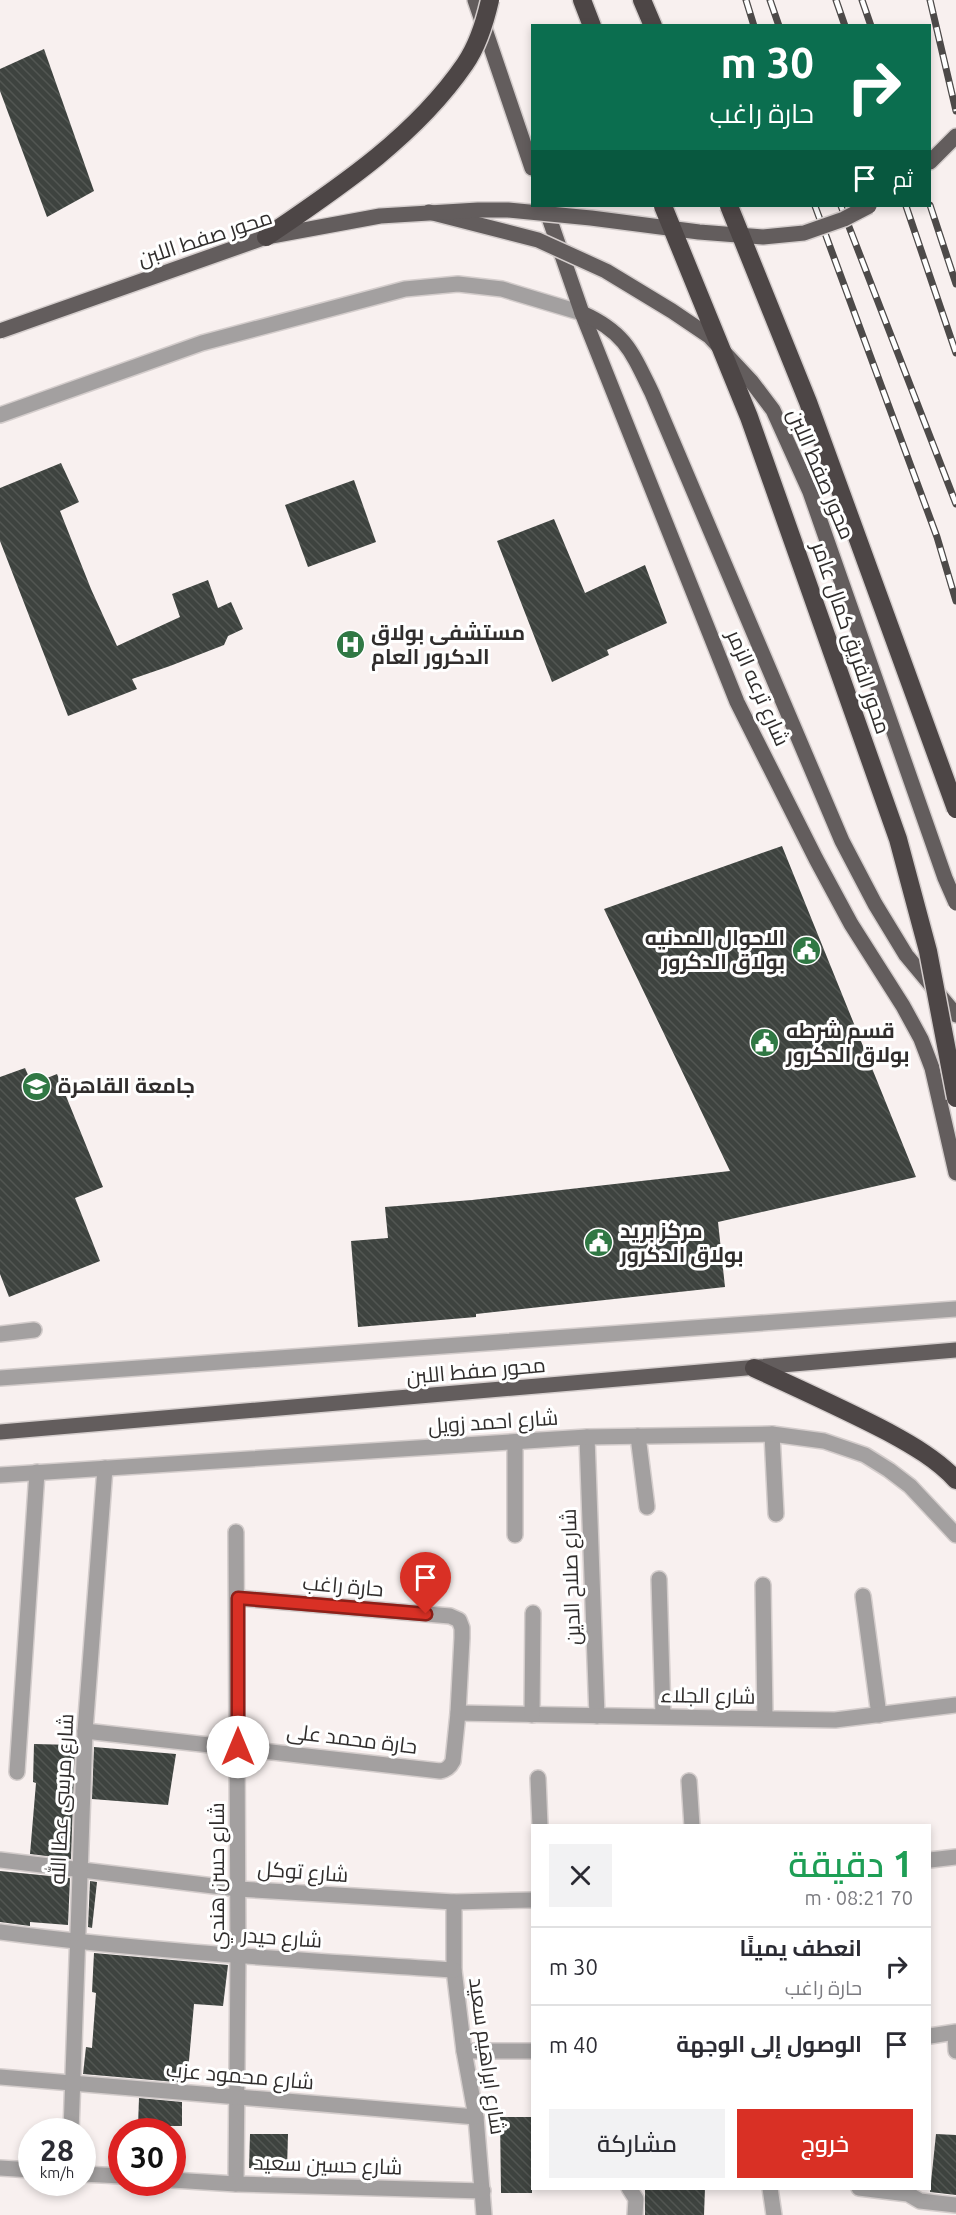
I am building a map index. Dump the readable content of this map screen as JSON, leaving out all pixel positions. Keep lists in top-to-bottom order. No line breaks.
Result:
{"streets":{"highway":["محور الفريق كمال عامر"],"main road":["محور صفط اللبن","شارع ترعه الزمر"],"street":["شارع احمد زويل","شارع صلاح الدين","حارة راغب","شارع الجلاء","حارة محمد على","شارع مرسى عطا الله","شارع توكل","شارع حسن هندي","شارع حيدر","شارع ابراهيم سعيد","شارع محمود عزب","شارع حسين سعيد"]},"crossings":[["شارع احمد زويل","شارع صلاح الدين"],["شارع احمد زويل","شارع مرسى عطا الله"],["شارع صلاح الدين","شارع الجلاء"],["حارة راغب","شارع الجلاء"],["حارة راغب","حارة محمد على"],["حارة راغب","شارع حسن هندي"],["شارع الجلاء","حارة محمد على"],["حارة محمد على","شارع مرسى عطا الله"],["حارة محمد على","شارع حسن هندي"],["شارع مرسى عطا الله","شارع توكل"],["شارع مرسى عطا الله","شارع حيدر"],["شارع مرسى عطا الله","شارع محمود عزب"],["شارع توكل","شارع حسن هندي"],["شارع توكل","شارع ابراهيم سعيد"],["شارع حسن هندي","شارع حيدر"],["شارع حسن هندي","شارع محمود عزب"],["شارع حسن هندي","شارع حسين سعيد"],["شارع حيدر","شارع ابراهيم سعيد"],["شارع ابراهيم سعيد","شارع محمود عزب"],["شارع ابراهيم سعيد","شارع حسين سعيد"]],"places":{"hospital":["مستشفى بولاق الدكرور العام"],"public building":["الاحوال المدنيه بولاق الدكرور","قسم شرطه بولاق الدكرور","مركز بريد بولاق الدكرور"],"school or university":["جامعة القاهرة"]},"page":{"turn":["30 m","حارة راغب"],"then":"ثم","heading":["1 دقيقة","70 m · 08:21"],"list":[{"name":"انعطف يمينًا","note":"حارة راغب","value":"30 m"},{"name":"الوصول إلى الوجهة","value":"40 m"}],"buttons":["خروج","مشاركة"],"speed":"28 km/h","limit":"30"}}
